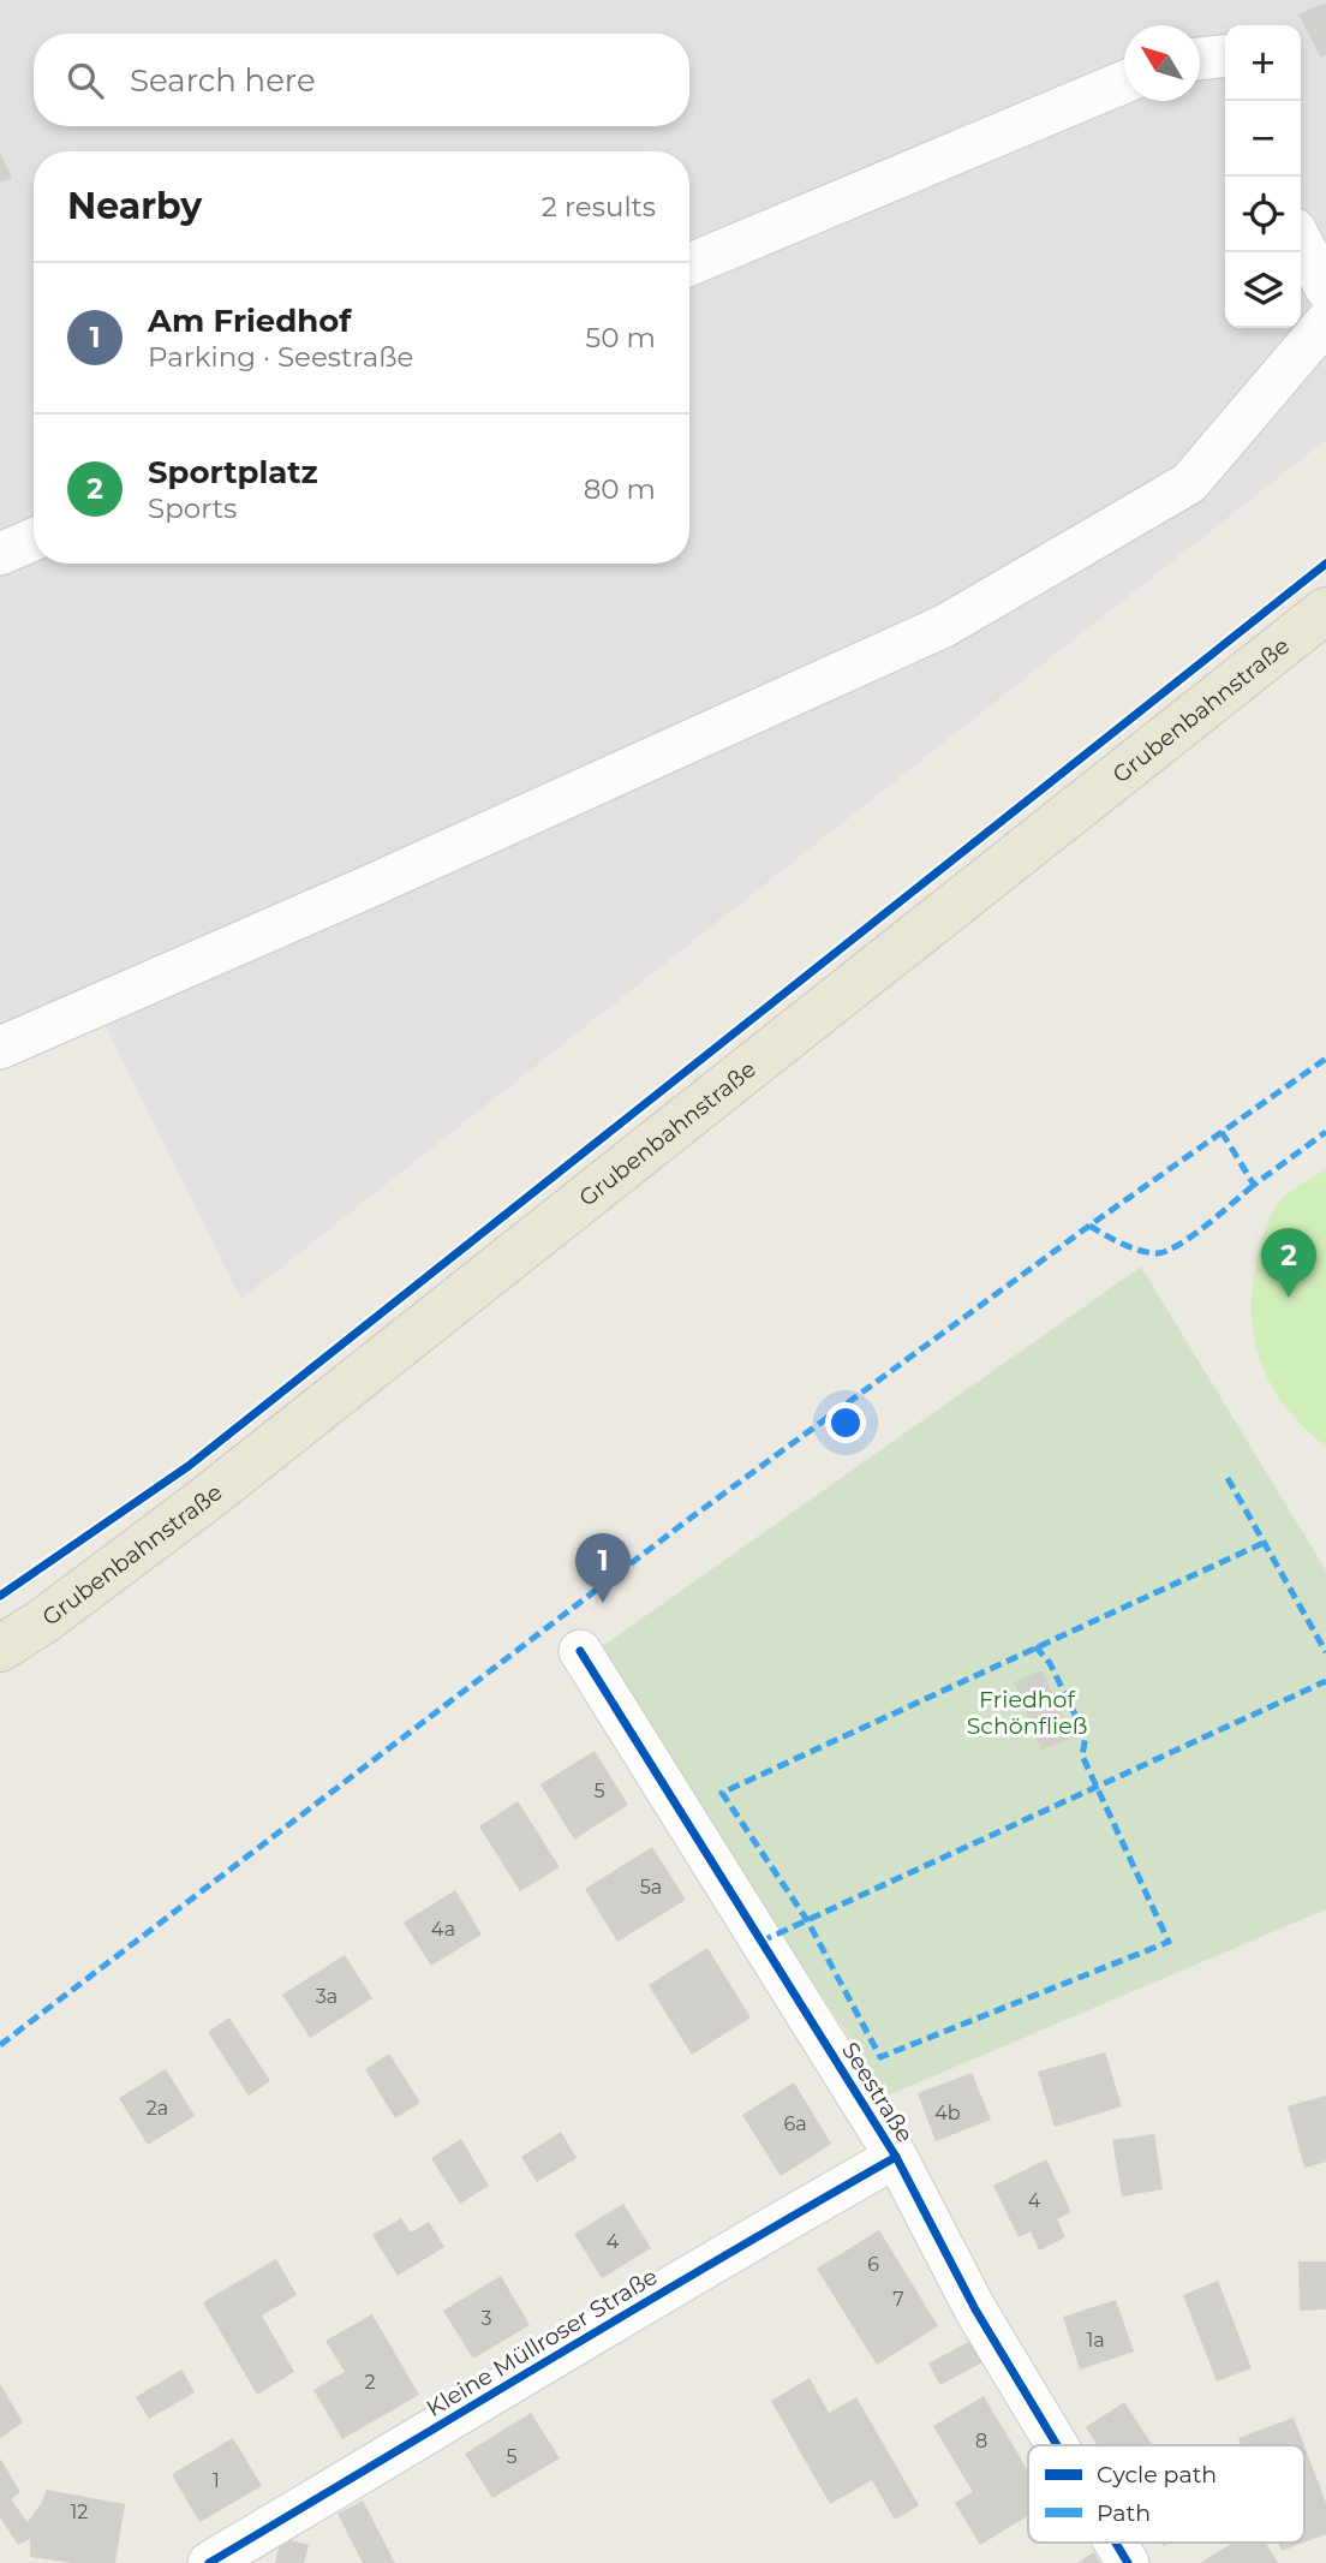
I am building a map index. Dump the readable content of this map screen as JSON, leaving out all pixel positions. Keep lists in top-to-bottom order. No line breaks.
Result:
{"streets":{"main road":["Grubenbahnstraße"],"street":["Seestraße","Kleine Müllroser Straße"]},"crossings":[["Seestraße","Kleine Müllroser Straße"]],"parks":["Friedhof Schönfließ"],"house_numbers":["5","5a","4a","3a","2a","4b","6a","4","4","6","7","3","1a","2","8","5","1","12"],"legend":["Cycle path","Path"],"north":"top left","page":{"map_buttons":["+","−"],"search":"Search here","heading":["Nearby","2 results"],"list":[{"mark":"1","name":"Am Friedhof","note":"Parking · Seestraße","value":"50 m"},{"mark":"2","name":"Sportplatz","note":"Sports","value":"80 m"}],"pins":["2","1"]}}
